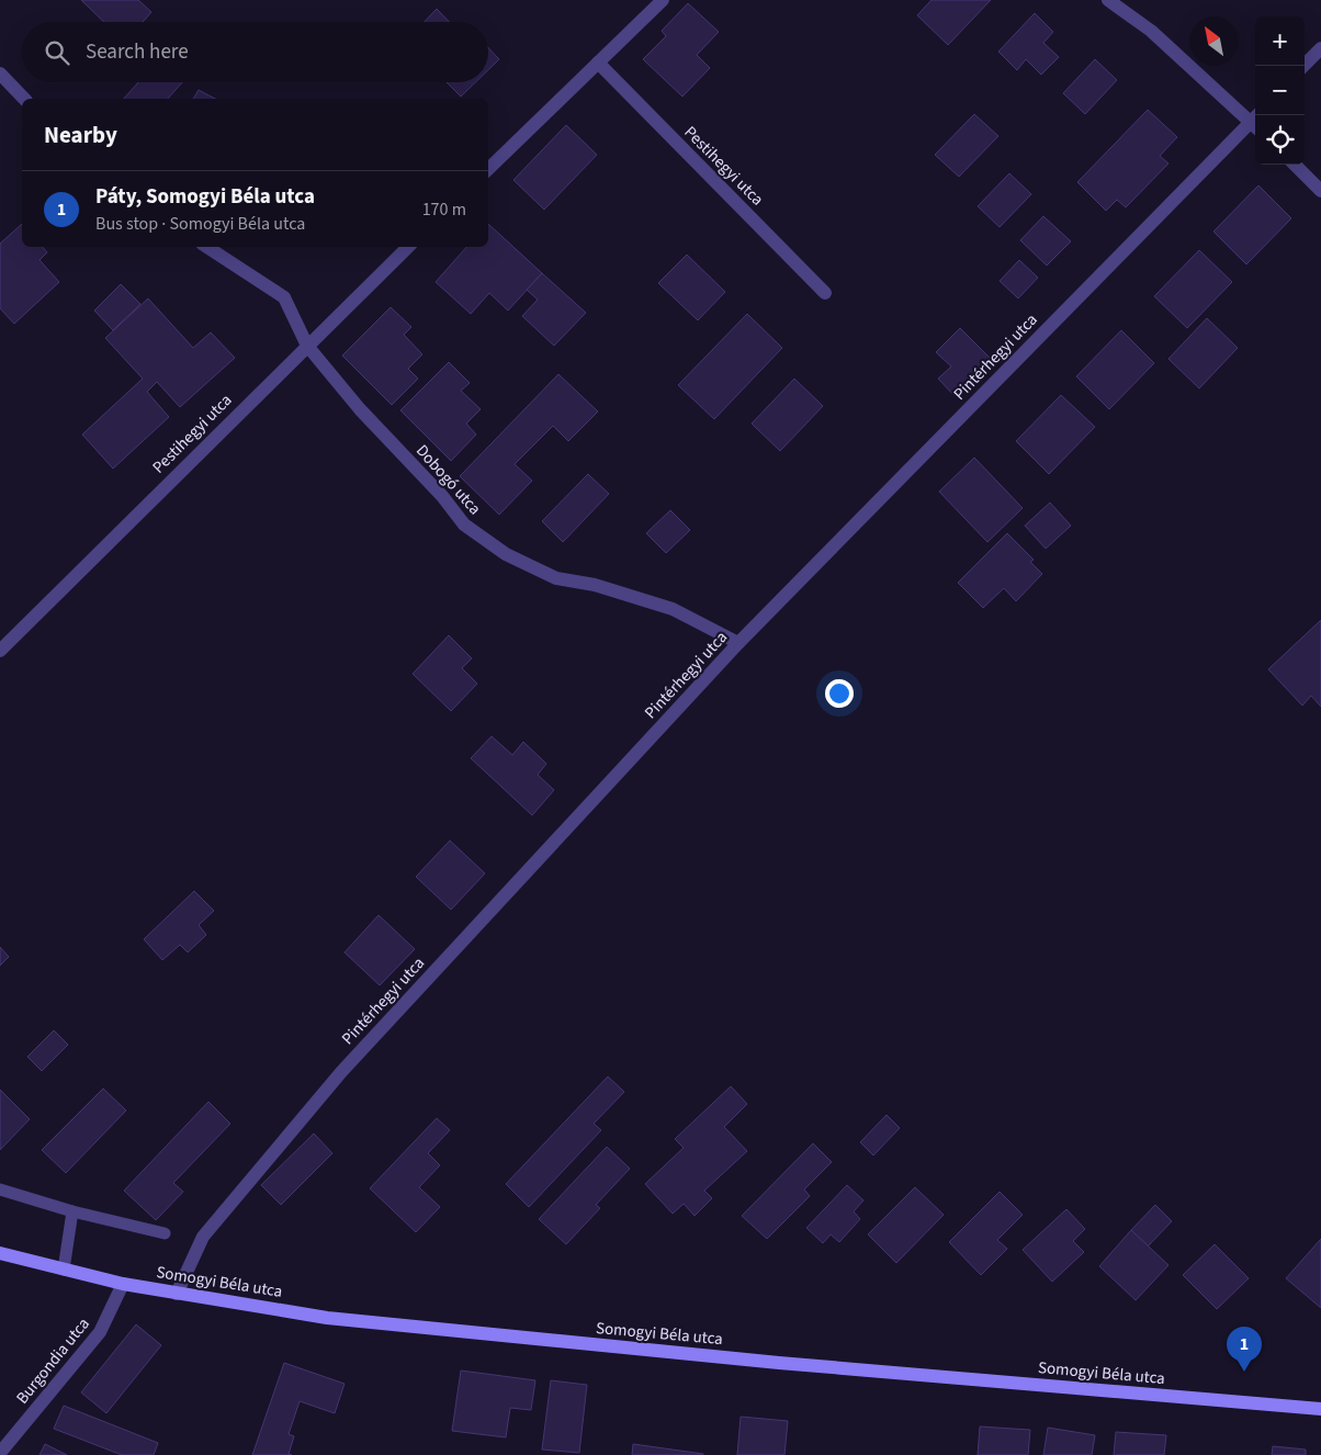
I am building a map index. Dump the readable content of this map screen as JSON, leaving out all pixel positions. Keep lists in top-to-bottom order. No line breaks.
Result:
{"streets":{"main road":["Somogyi Béla utca"],"street":["Pestihegyi utca","Pintérhegyi utca","Dobogó utca","Burgondia utca"]},"crossings":[["Pestihegyi utca","Dobogó utca"],["Pintérhegyi utca","Dobogó utca"],["Pintérhegyi utca","Somogyi Béla utca"],["Somogyi Béla utca","Burgondia utca"]],"north":"top left","page":{"map_buttons":["+","−"],"search":"Search here","heading":"Nearby","list":[{"mark":"1","name":"Páty, Somogyi Béla utca","note":"Bus stop · Somogyi Béla utca","value":"170 m"}],"pins":"1"}}
